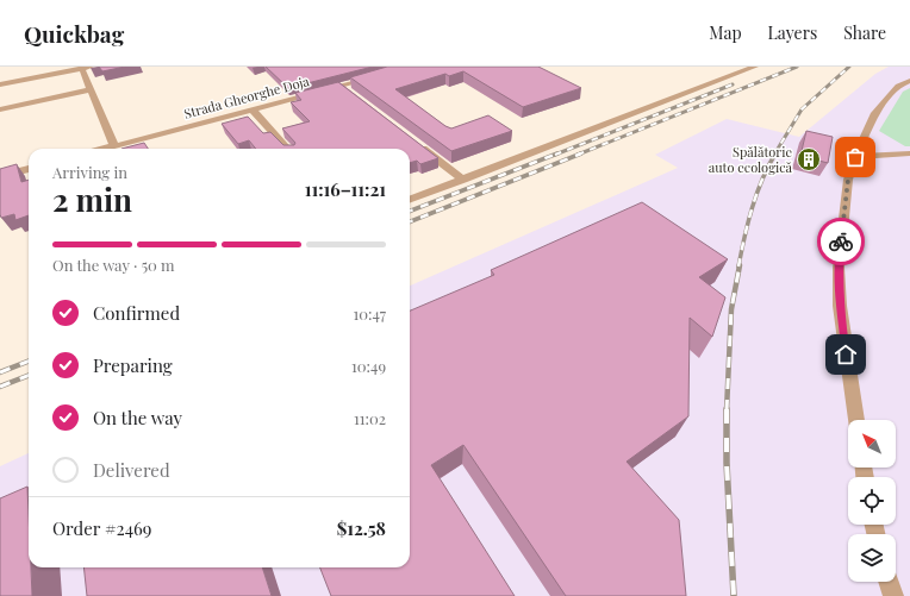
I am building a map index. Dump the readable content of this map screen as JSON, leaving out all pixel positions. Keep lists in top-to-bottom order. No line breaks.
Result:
{"streets":{"street":["Strada Gheorghe Doja"]},"places":{"building":["Spălătorie auto ecologică"]},"north":"top left","page":{"header":"Quickbag","nav":["Map","Layers","Share"],"heading":["2 min","Arriving in","11:16–11:21"],"panel":["Order #2469","$12.58"],"bar":"On the way · 50 m","list":[["Confirmed","10:47"],["Preparing","10:49"],["On the way","11:02"],"Delivered"]}}
